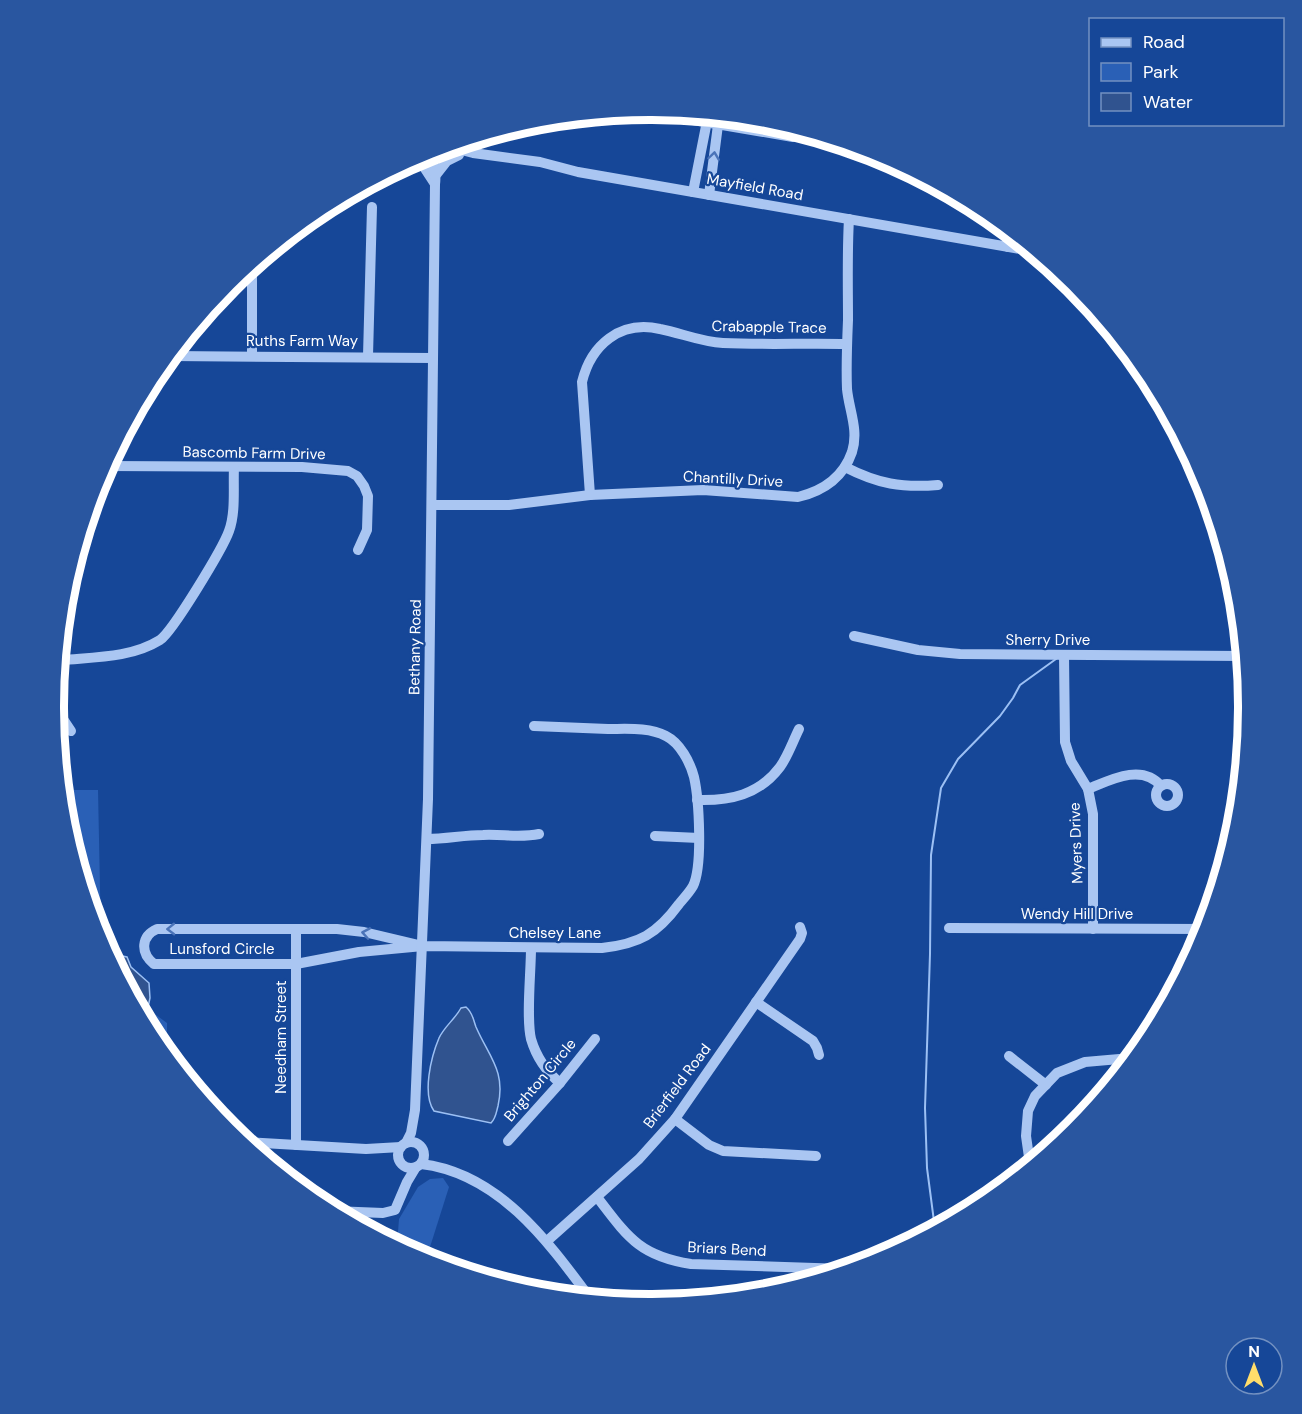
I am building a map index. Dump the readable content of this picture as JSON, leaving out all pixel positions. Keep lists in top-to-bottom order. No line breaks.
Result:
{"streets":{"street":["Mayfield Road","Crabapple Trace","Ruths Farm Way","Bascomb Farm Drive","Chantilly Drive","Sherry Drive","Bethany Road","Myers Drive","Wendy Hill Drive","Chelsey Lane","Lunsford Circle","Needham Street","Brighton Circle","Brierfield Road","Briars Bend"]},"crossings":[["Mayfield Road","Chantilly Drive"],["Crabapple Trace","Chantilly Drive"],["Ruths Farm Way","Bethany Road"],["Chantilly Drive","Bethany Road"],["Sherry Drive","Myers Drive"],["Bethany Road","Chelsey Lane"],["Bethany Road","Lunsford Circle"],["Myers Drive","Wendy Hill Drive"],["Chelsey Lane","Lunsford Circle"],["Lunsford Circle","Needham Street"],["Brierfield Road","Briars Bend"]],"legend":["Road","Park","Water"],"north":"top"}
